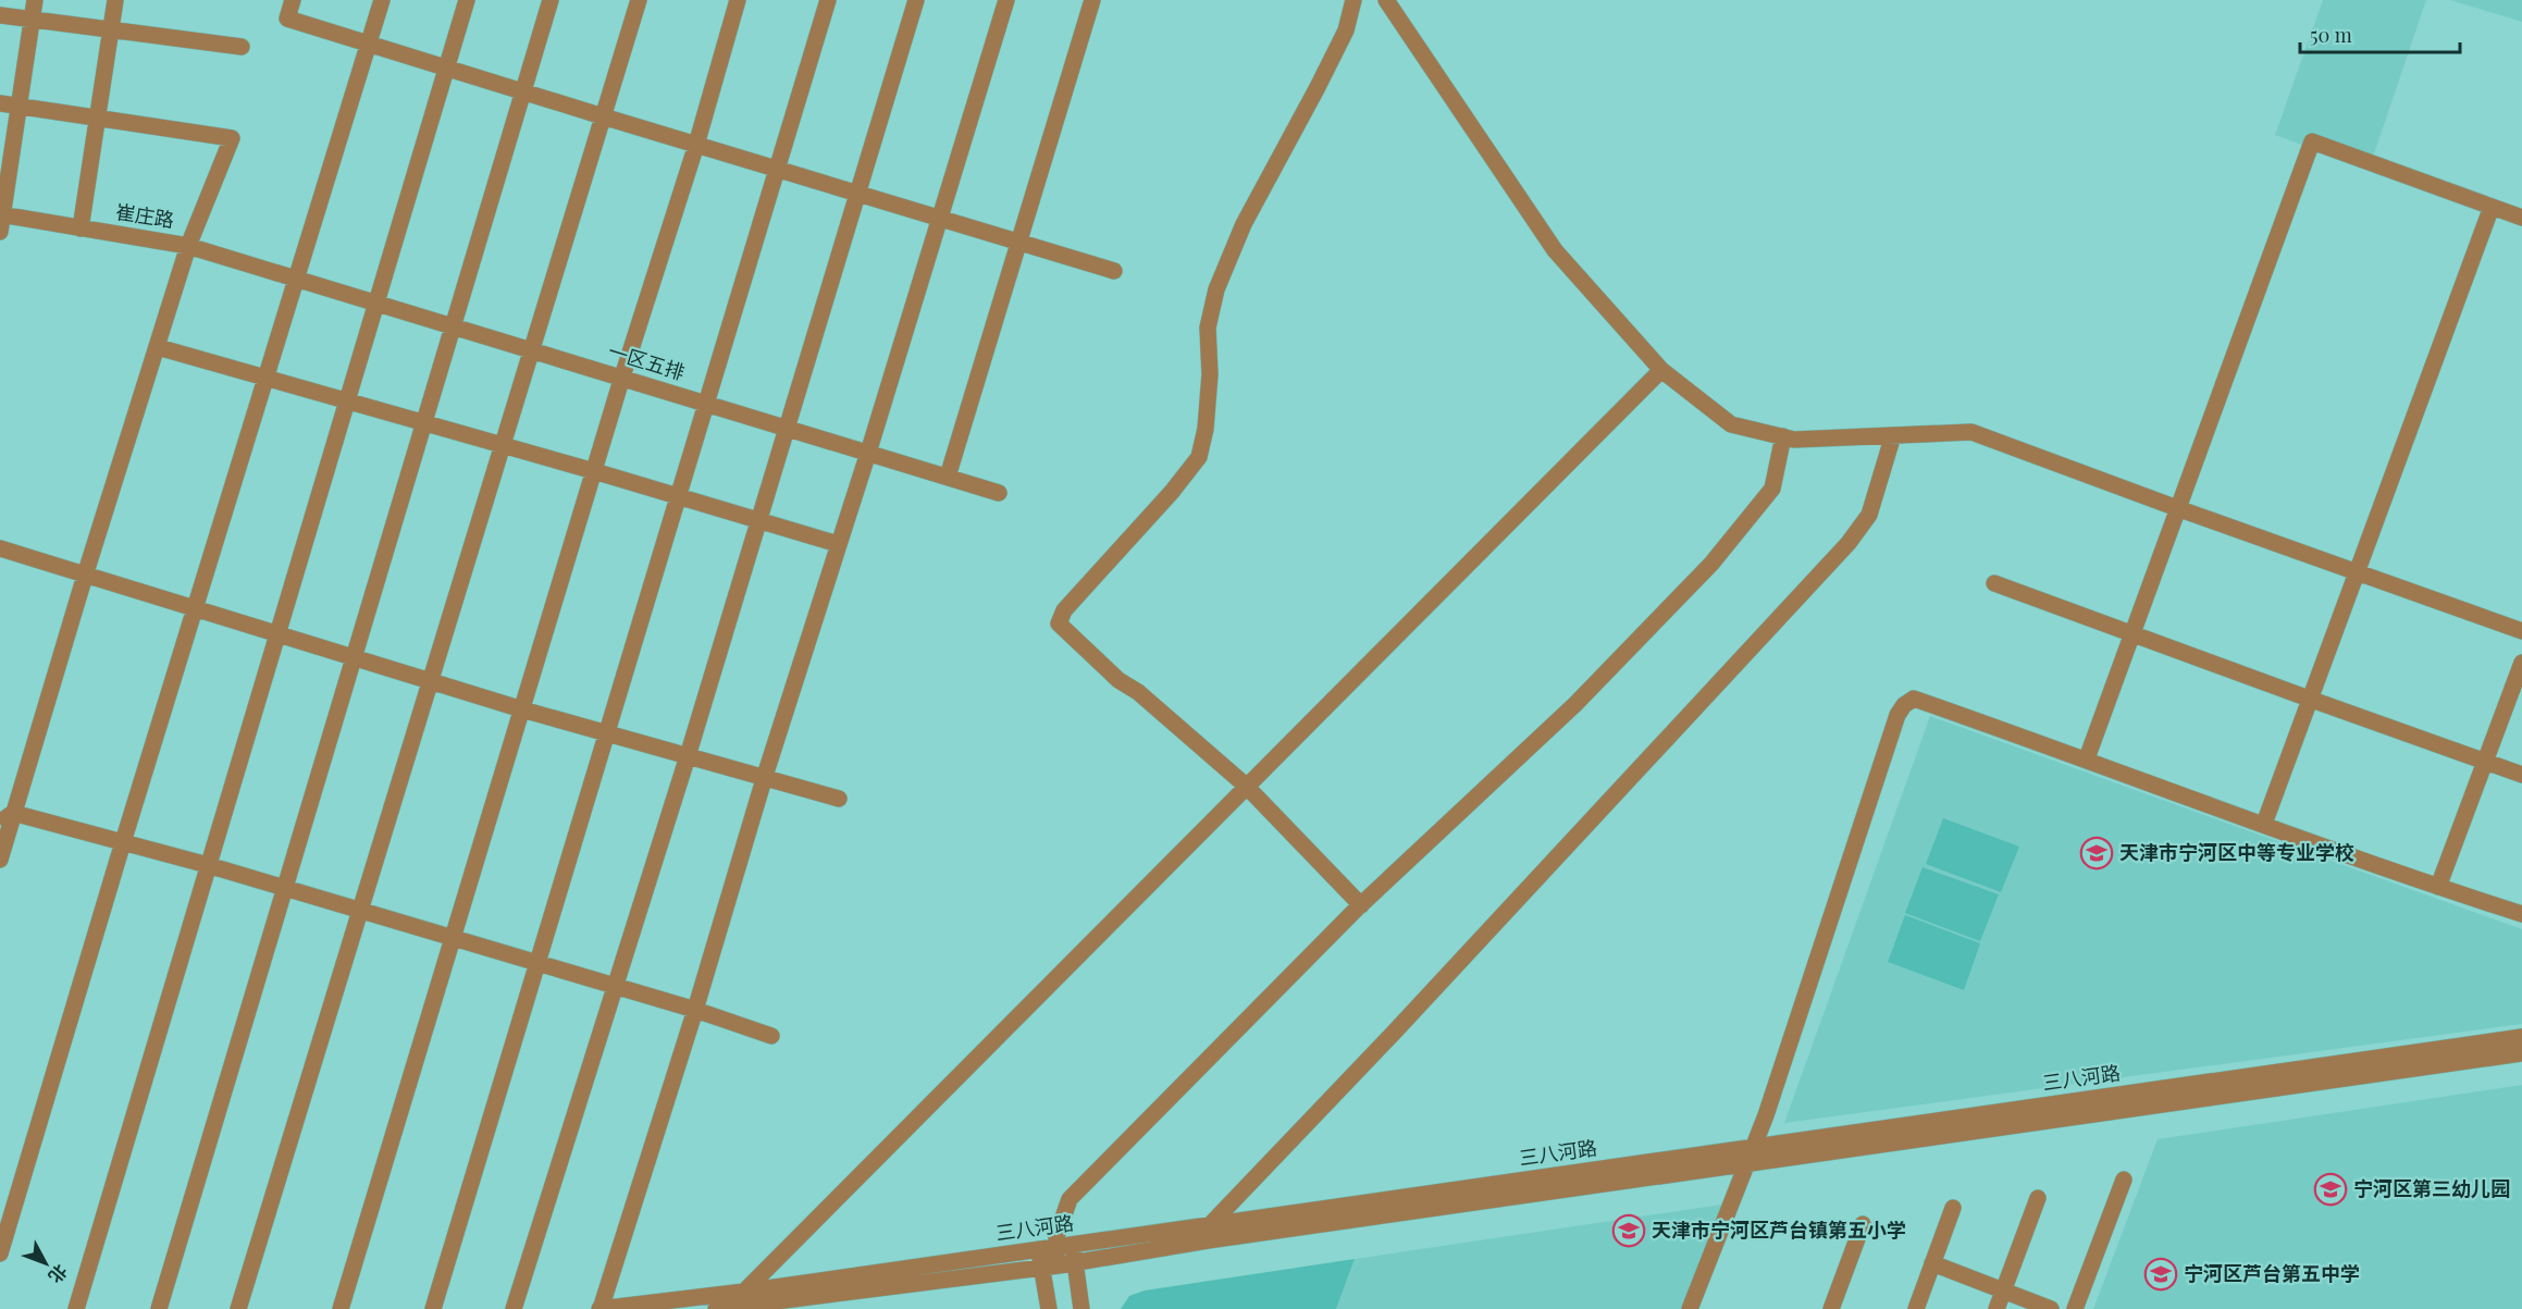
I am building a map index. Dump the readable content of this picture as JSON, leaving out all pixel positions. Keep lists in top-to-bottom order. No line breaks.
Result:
{"streets":{"street":["崔庄路","一区五排","三八河路"]},"crossings":[["崔庄路","一区五排"]],"places":{"school or university":["天津市宁河区中等专业学校","宁河区第三幼儿园","天津市宁河区芦台镇第五小学","宁河区芦台第五中学"]},"scale_bar":"50 m","north":"bottom right"}
